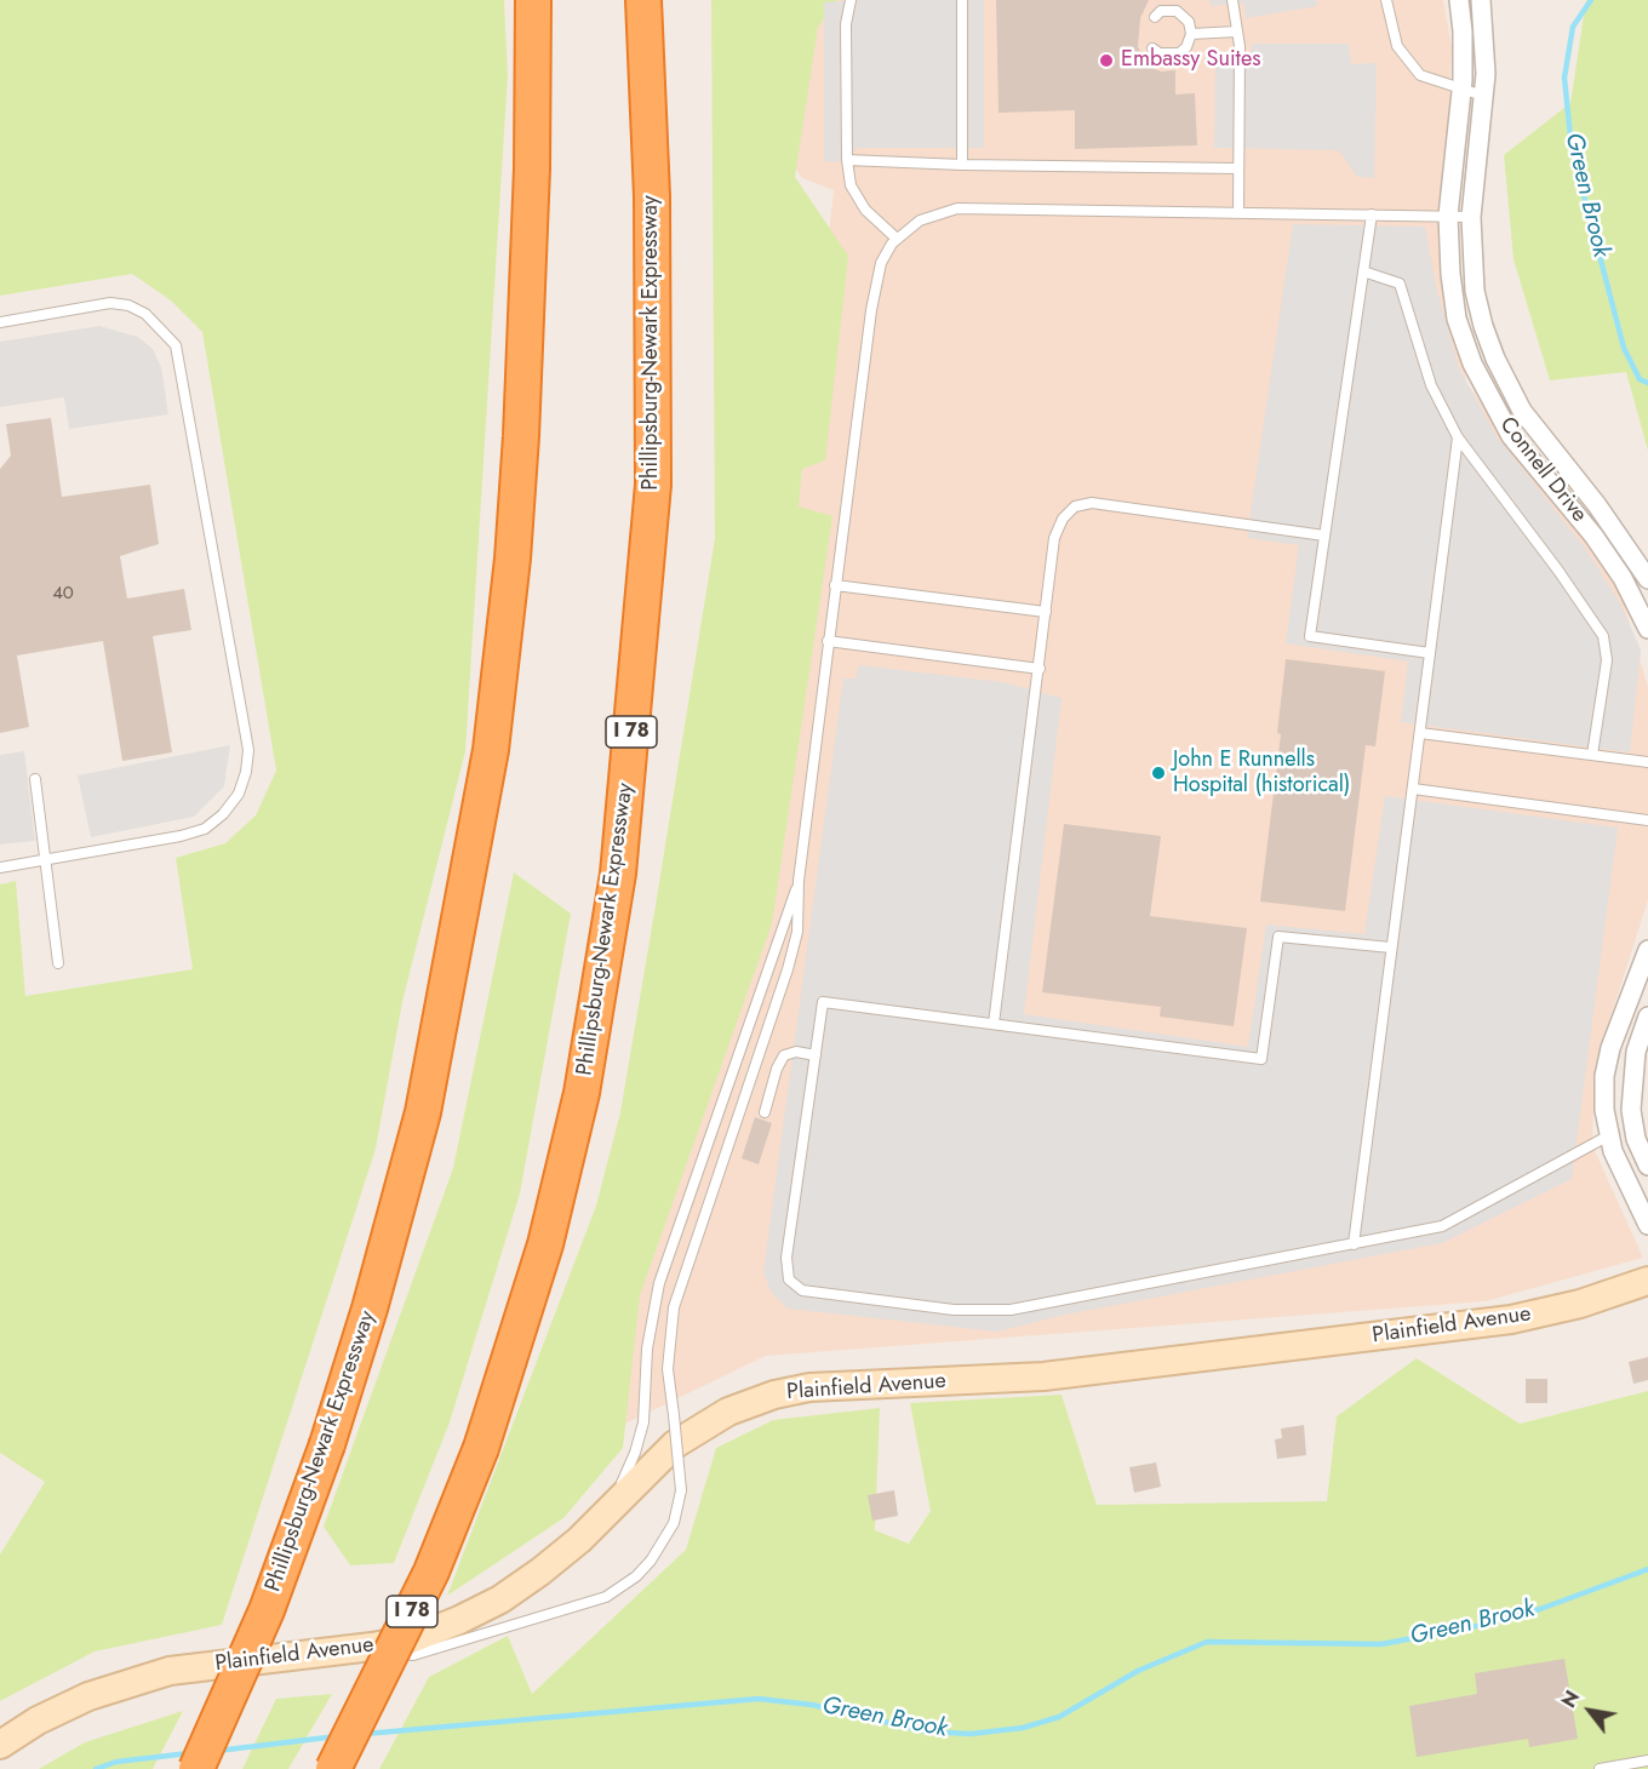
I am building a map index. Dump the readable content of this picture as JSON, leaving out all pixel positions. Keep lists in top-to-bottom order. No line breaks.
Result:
{"streets":{"highway":["Phillipsburg-Newark Expressway","I 78"],"main road":["Plainfield Avenue"],"street":["Connell Drive"]},"water":["Green Brook"],"places":["Embassy Suites","John E Runnells Hospital (historical)"],"house_numbers":["40"],"north":"top left"}
